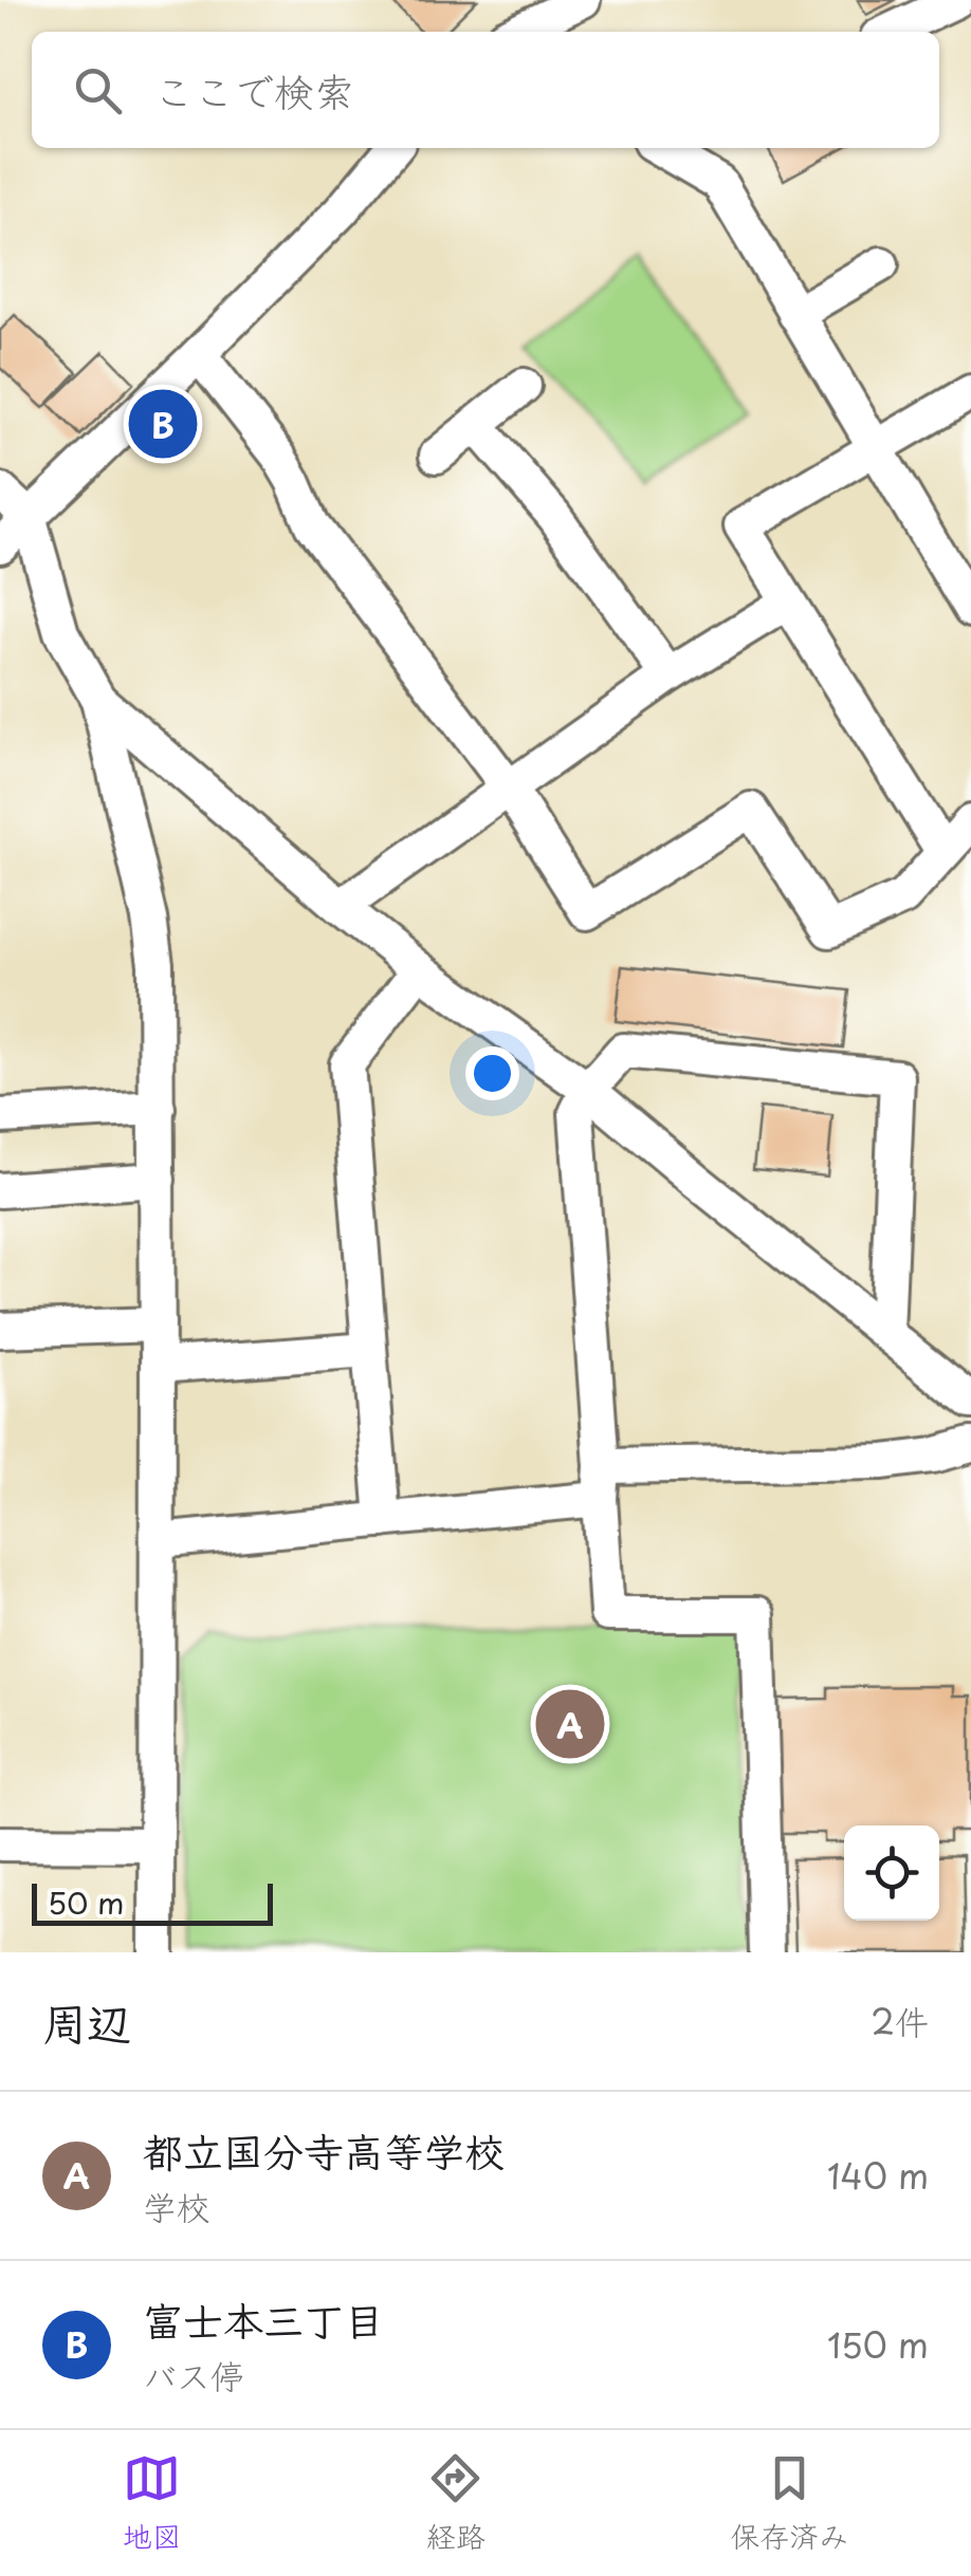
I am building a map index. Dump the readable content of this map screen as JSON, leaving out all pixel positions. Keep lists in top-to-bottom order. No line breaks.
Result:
{"scale_bar":"50 m","page":{"search":"ここで検索","pins":["B","A"],"scale":"50 m","heading":["周辺","2件"],"list":[{"mark":"A","name":"都立国分寺高等学校","note":"学校","value":"140 m"},{"mark":"B","name":"富士本三丁目","note":"バス停","value":"150 m"}],"nav":["地図","経路","保存済み"]}}
